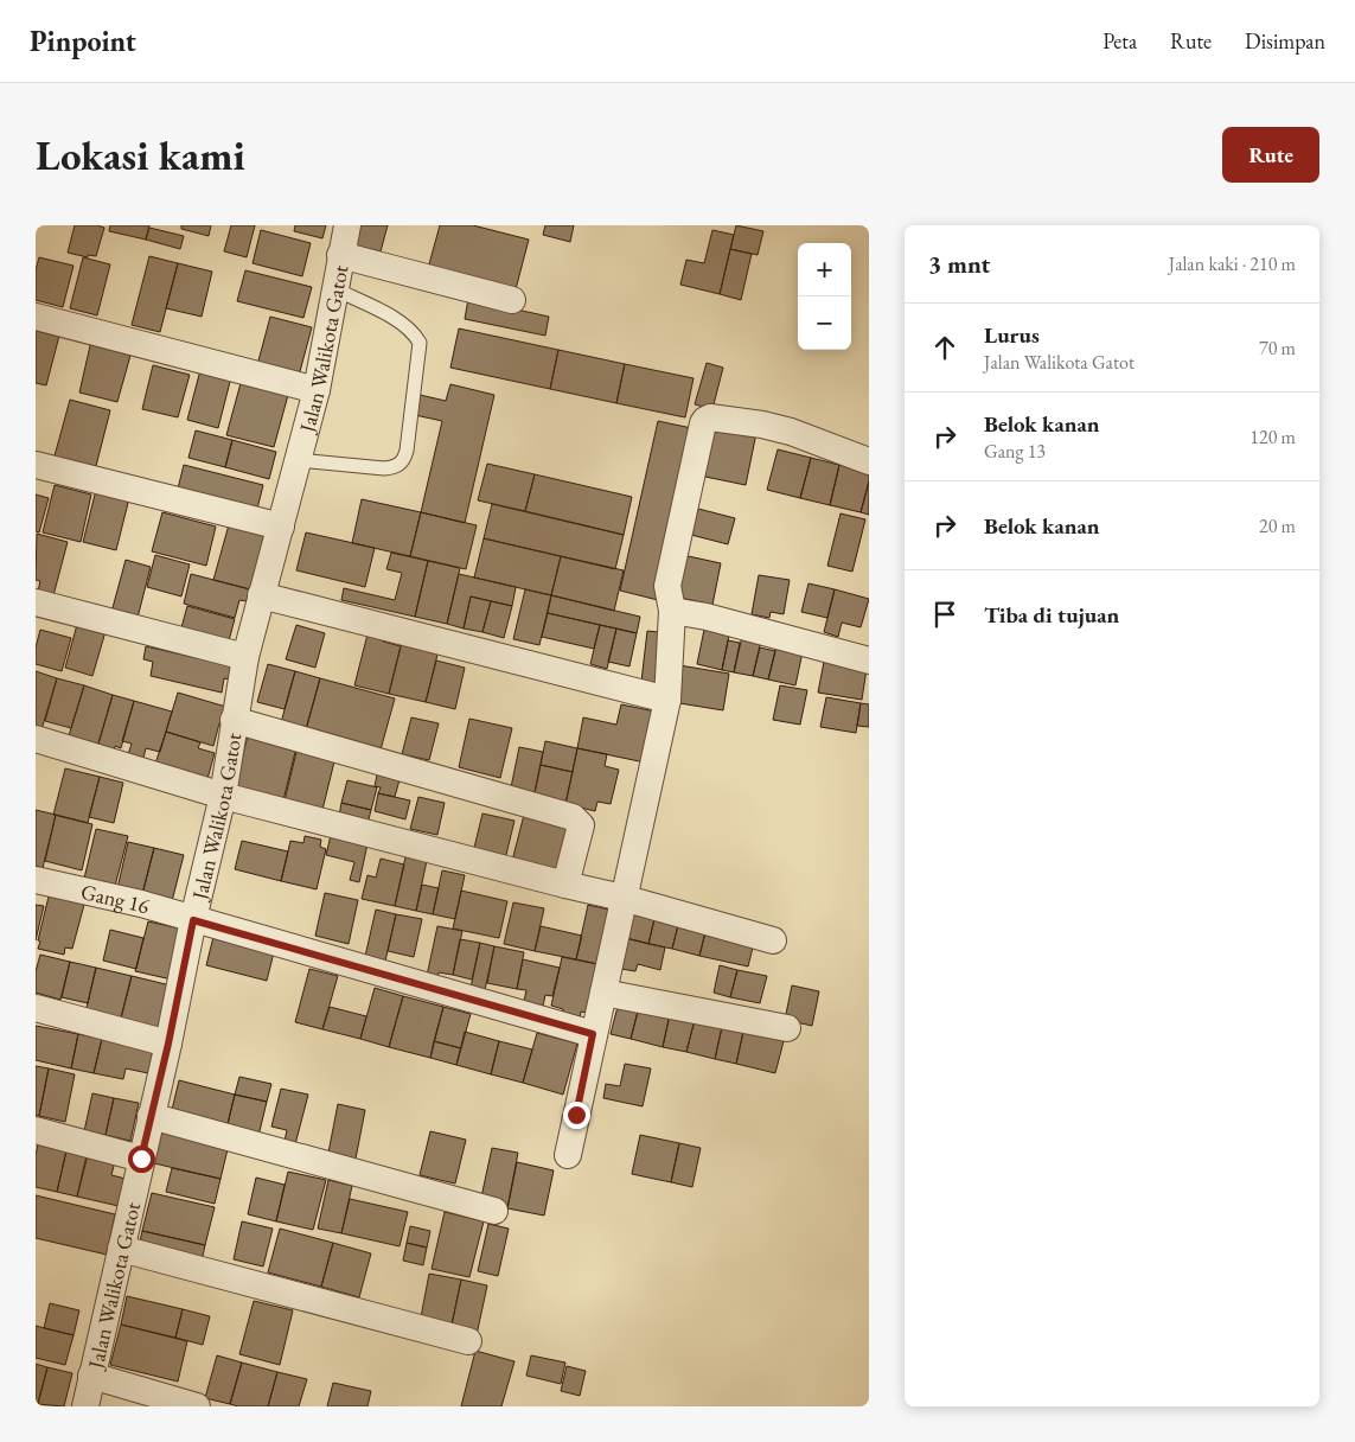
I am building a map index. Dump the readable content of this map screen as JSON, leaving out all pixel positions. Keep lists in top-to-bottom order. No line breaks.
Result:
{"streets":{"street":["Jalan Walikota Gatot","Gang 16"]},"crossings":[["Jalan Walikota Gatot","Gang 16"]],"page":{"header":"Pinpoint","nav":["Peta","Rute","Disimpan"],"buttons":"Rute","title":"Lokasi kami","heading":["3 mnt","Jalan kaki · 210 m"],"map_buttons":["+","−"],"list":[["Lurus","Jalan Walikota Gatot","70 m"],["Belok kanan","Gang 13","120 m"],["Belok kanan","20 m"],"Tiba di tujuan"]}}
